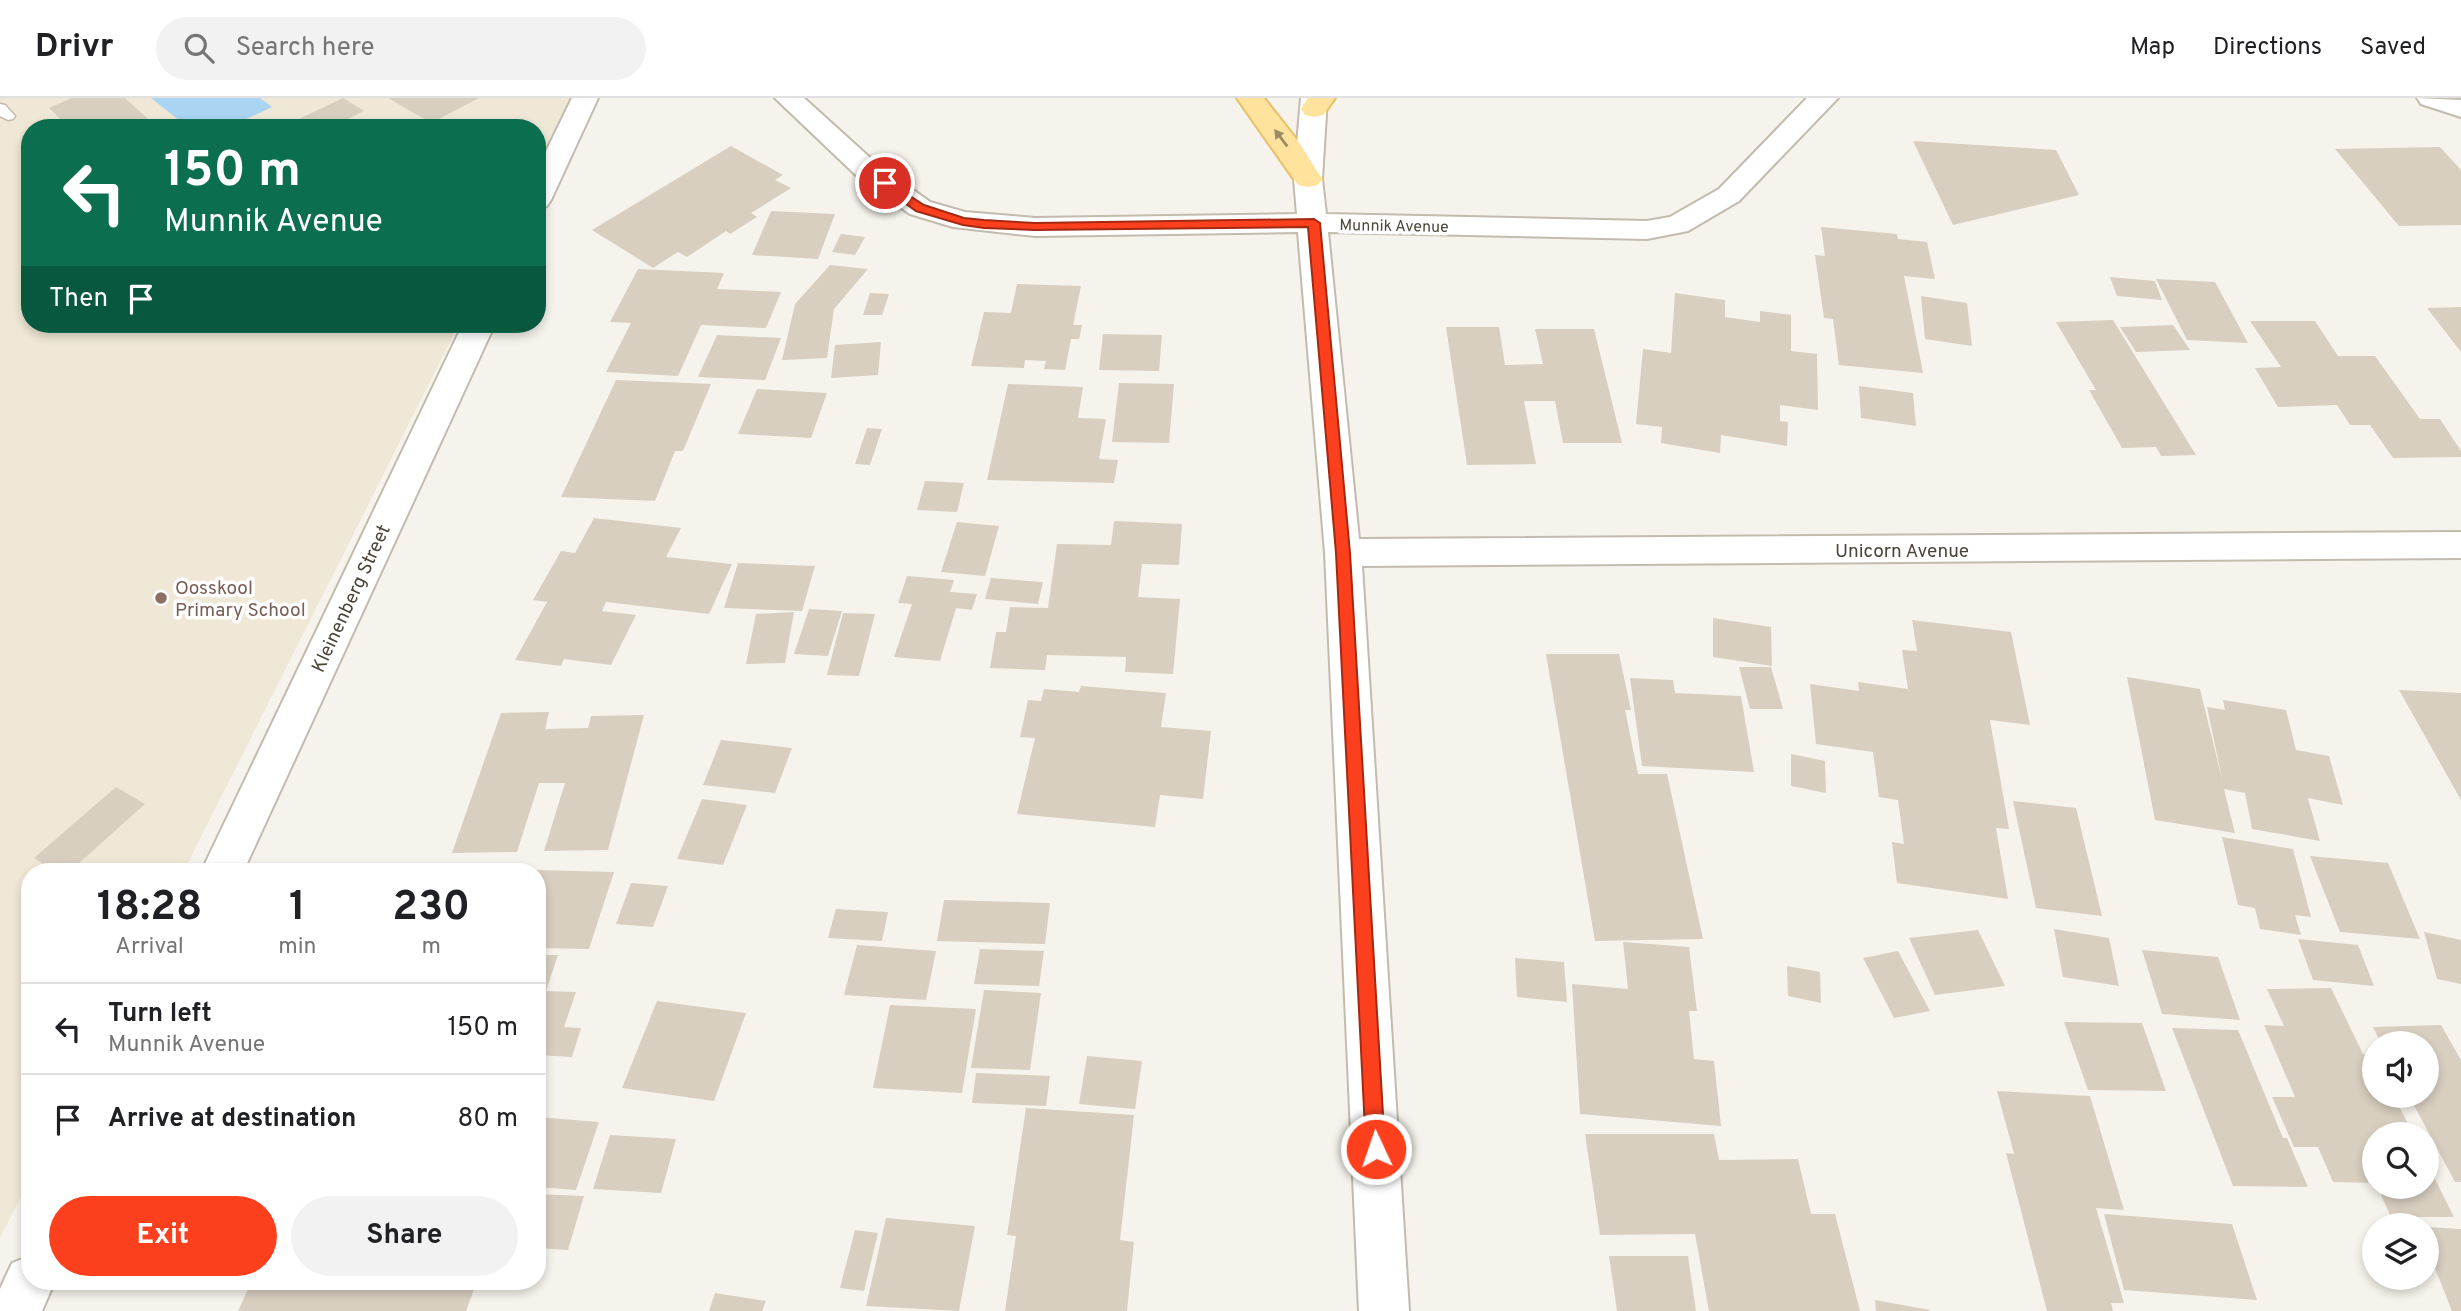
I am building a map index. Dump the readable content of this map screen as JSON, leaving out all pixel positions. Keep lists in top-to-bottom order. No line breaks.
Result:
{"streets":{"street":["Munnik Avenue","Unicorn Avenue","Kleinenberg Street"]},"places":["Oosskool Primary School"],"page":{"header":"Drivr","search":"Search here","nav":["Map","Directions","Saved"],"turn":["150 m","Munnik Avenue"],"then":"Then","eta":["18:28","Arrival","1","min","230","m"],"list":[{"name":"Turn left","note":"Munnik Avenue","value":"150 m"},{"name":"Arrive at destination","value":"80 m"}],"buttons":["Exit","Share"]}}
